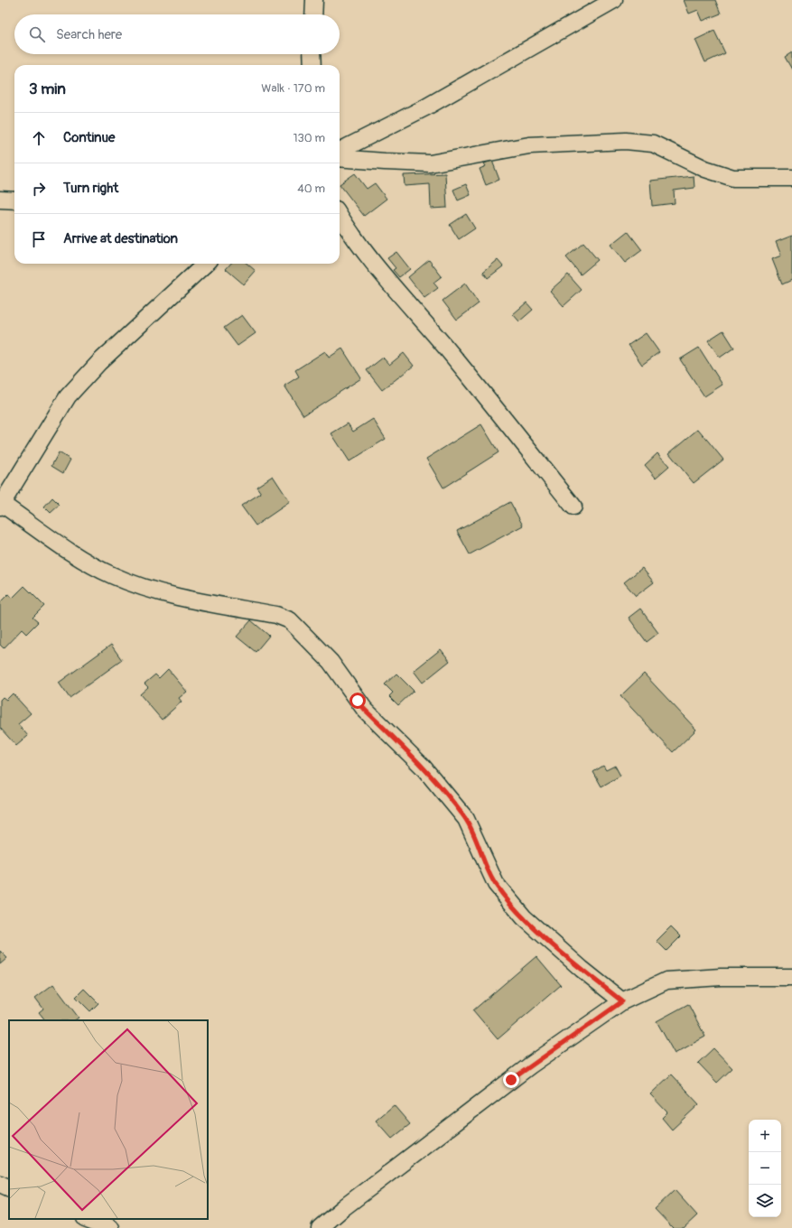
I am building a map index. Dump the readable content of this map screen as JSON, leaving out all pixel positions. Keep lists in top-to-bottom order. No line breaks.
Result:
{"page":{"search":"Search here","heading":["3 min","Walk · 170 m"],"list":[["Continue","130 m"],["Turn right","40 m"],"Arrive at destination"],"map_buttons":["+","−"]}}
